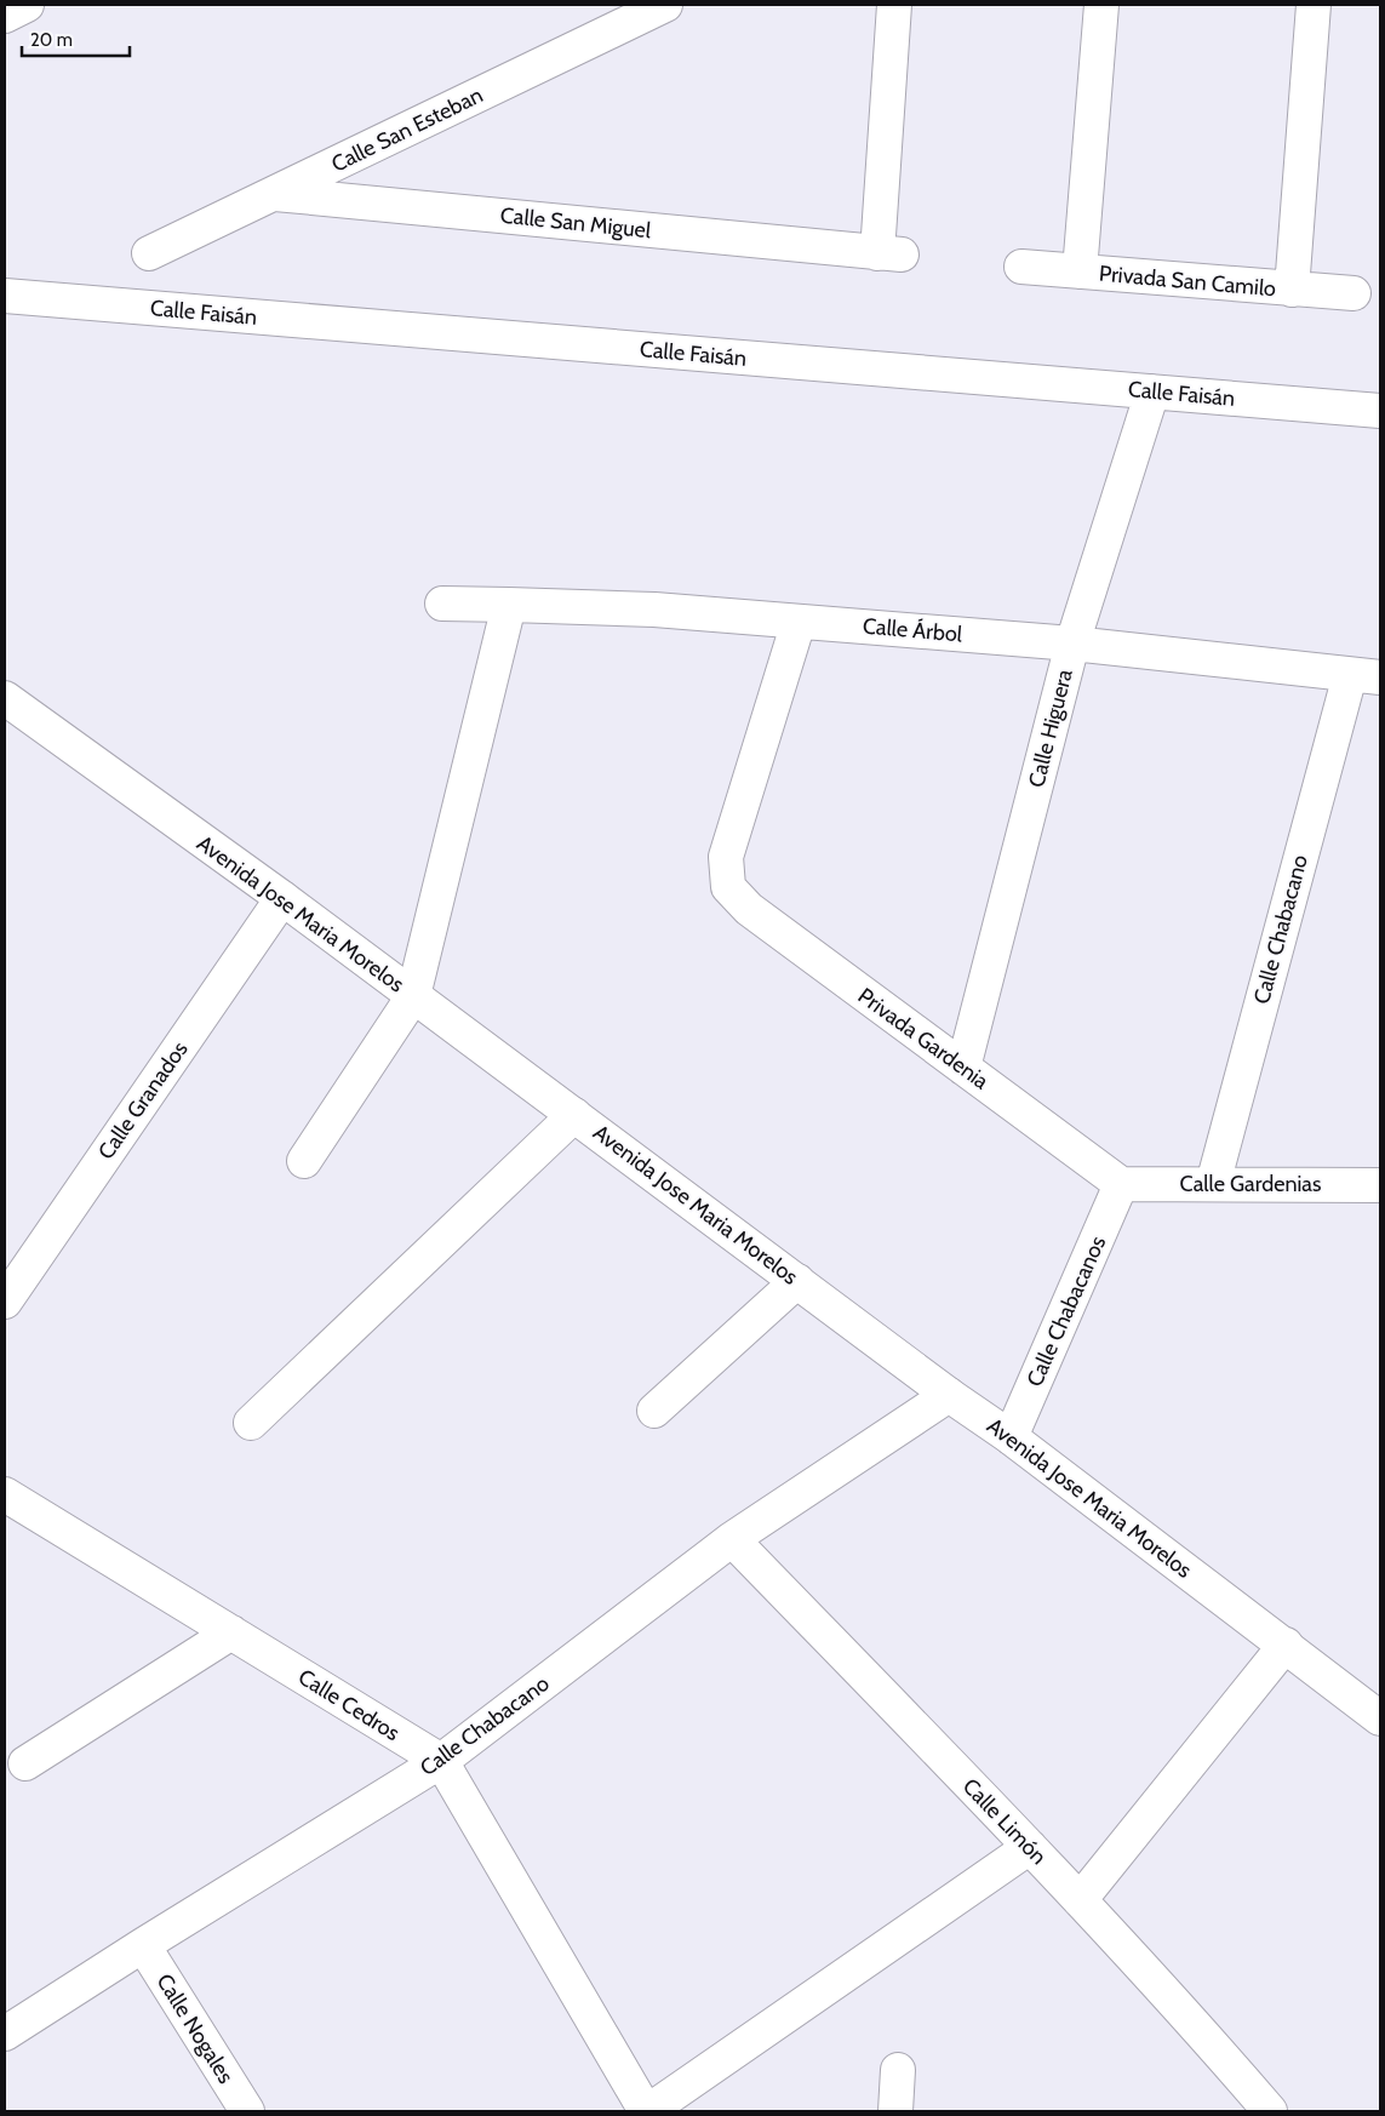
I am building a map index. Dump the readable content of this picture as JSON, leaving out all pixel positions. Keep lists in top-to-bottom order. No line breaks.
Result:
{"streets":{"street":["Calle San Esteban","Calle San Miguel","Privada San Camilo","Calle Faisán","Calle Árbol","Calle Higuera","Avenida Jose Maria Morelos","Calle Chabacano","Privada Gardenia","Calle Granados","Calle Gardenias","Calle Chabacanos","Calle Cedros","Calle Limón","Calle Nogales"]},"crossings":[["Calle San Esteban","Calle San Miguel"],["Calle Faisán","Calle Higuera"],["Calle Árbol","Calle Higuera"],["Calle Árbol","Calle Chabacano"],["Calle Árbol","Privada Gardenia"],["Calle Higuera","Privada Gardenia"],["Avenida Jose Maria Morelos","Calle Chabacano"],["Avenida Jose Maria Morelos","Calle Granados"],["Avenida Jose Maria Morelos","Calle Chabacanos"],["Calle Chabacano","Calle Gardenias"],["Calle Chabacano","Calle Cedros"],["Calle Chabacano","Calle Limón"],["Calle Chabacano","Calle Nogales"],["Privada Gardenia","Calle Gardenias"],["Privada Gardenia","Calle Chabacanos"],["Calle Gardenias","Calle Chabacanos"]],"scale_bar":"20 m"}
